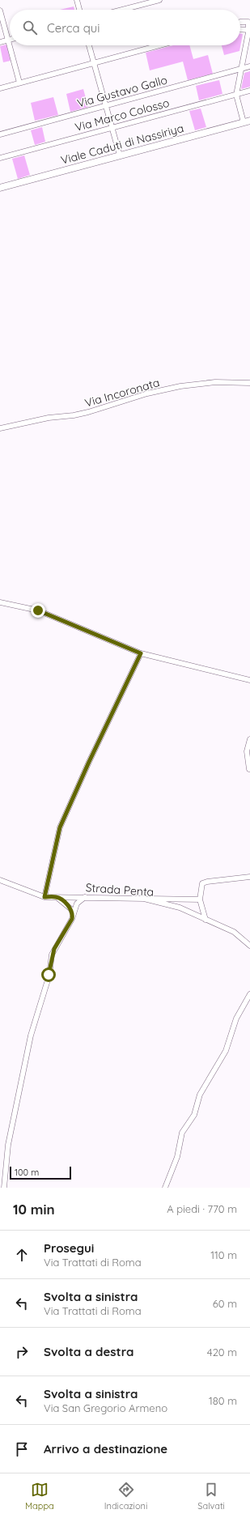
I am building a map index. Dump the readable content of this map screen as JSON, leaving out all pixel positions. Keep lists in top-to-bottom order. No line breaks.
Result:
{"streets":{"main road":["Viale Caduti di Nassiriya"],"street":["Via Gustavo Gallo","Via Marco Colosso","Via Incoronata","Strada Penta"]},"scale_bar":"100 m","page":{"search":"Cerca qui","scale":"100 m","heading":["10 min","A piedi · 770 m"],"list":[["Prosegui","Via Trattati di Roma","110 m"],["Svolta a sinistra","Via Trattati di Roma","60 m"],["Svolta a destra","420 m"],["Svolta a sinistra","Via San Gregorio Armeno","180 m"],"Arrivo a destinazione"],"nav":["Mappa","Indicazioni","Salvati"]}}
